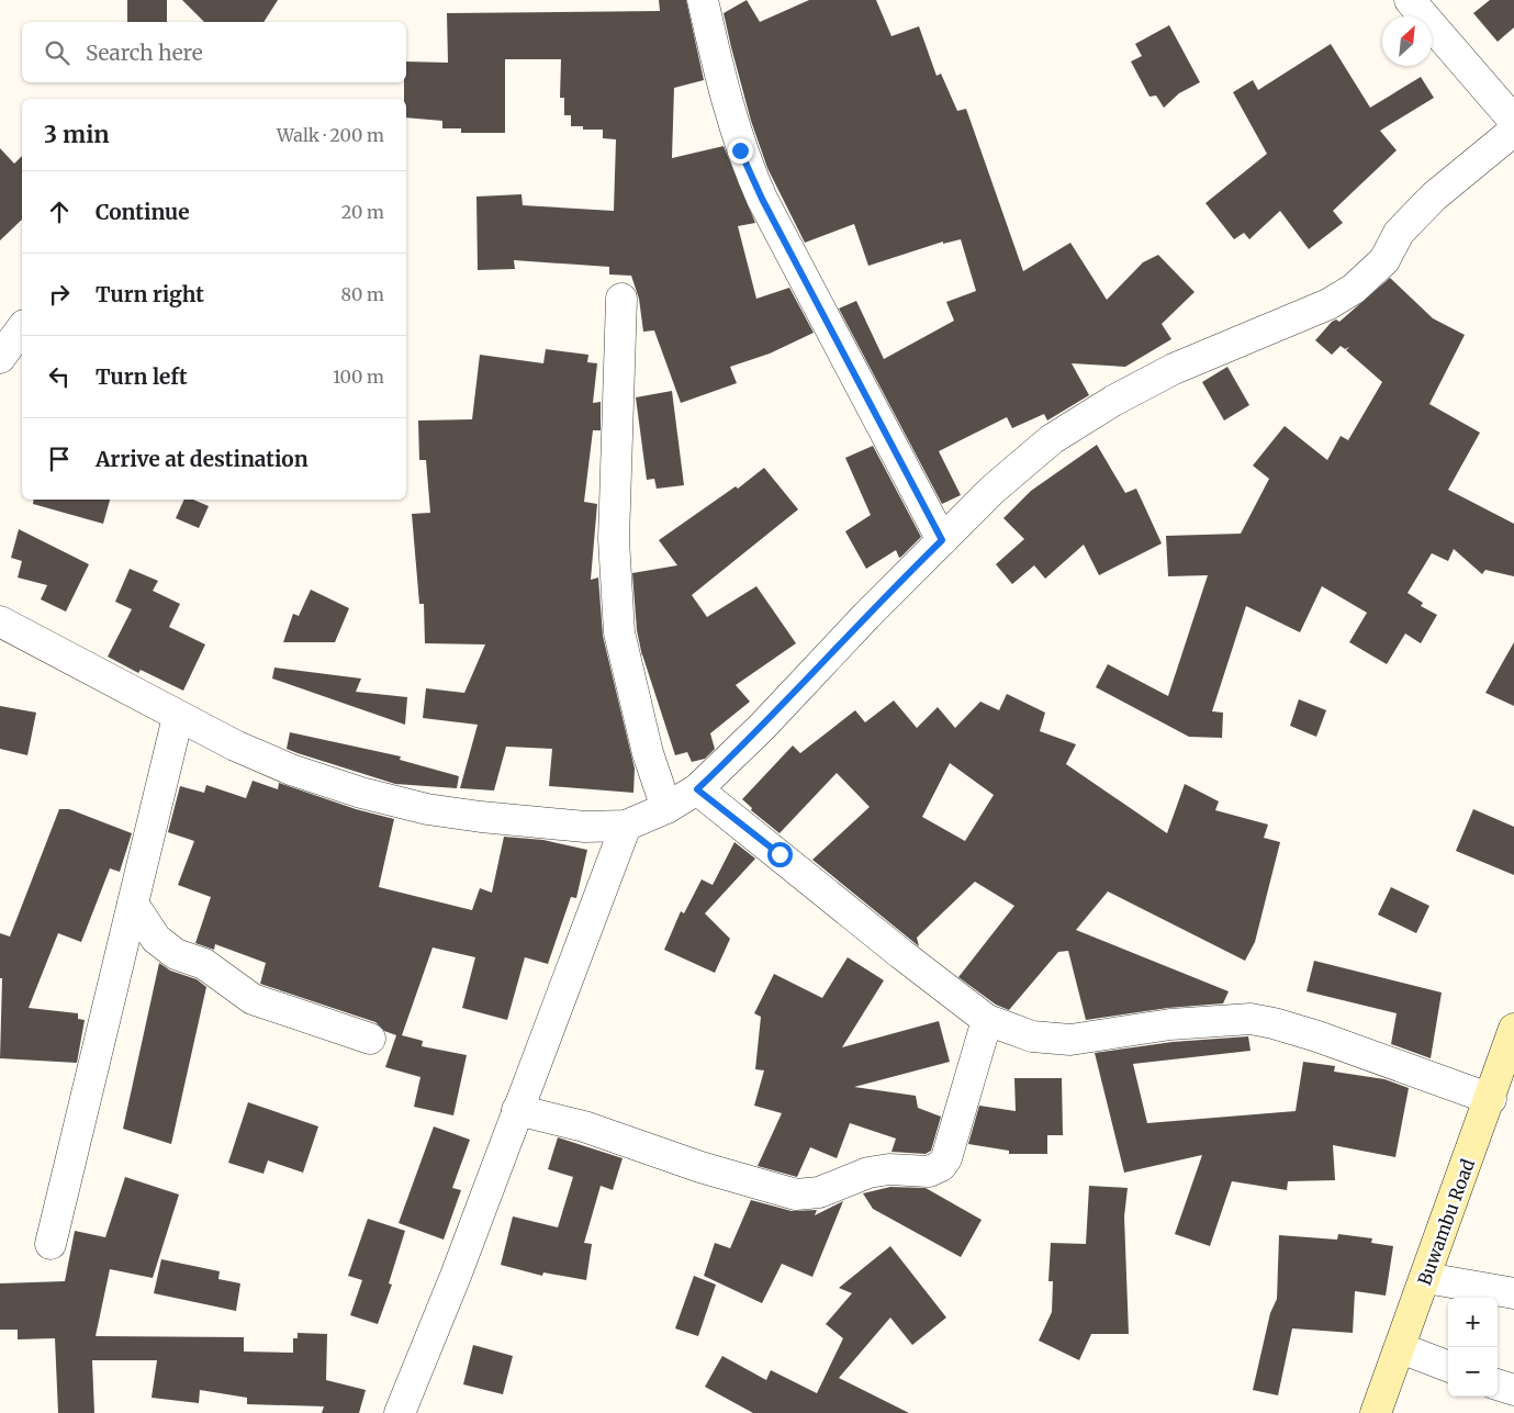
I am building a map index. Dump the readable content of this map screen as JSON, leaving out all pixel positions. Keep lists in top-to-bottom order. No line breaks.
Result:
{"streets":{"street":["Buwambu Road"]},"north":"top right","page":{"search":"Search here","heading":["3 min","Walk · 200 m"],"list":[["Continue","20 m"],["Turn right","80 m"],["Turn left","100 m"],"Arrive at destination"],"map_buttons":["+","−"]}}
